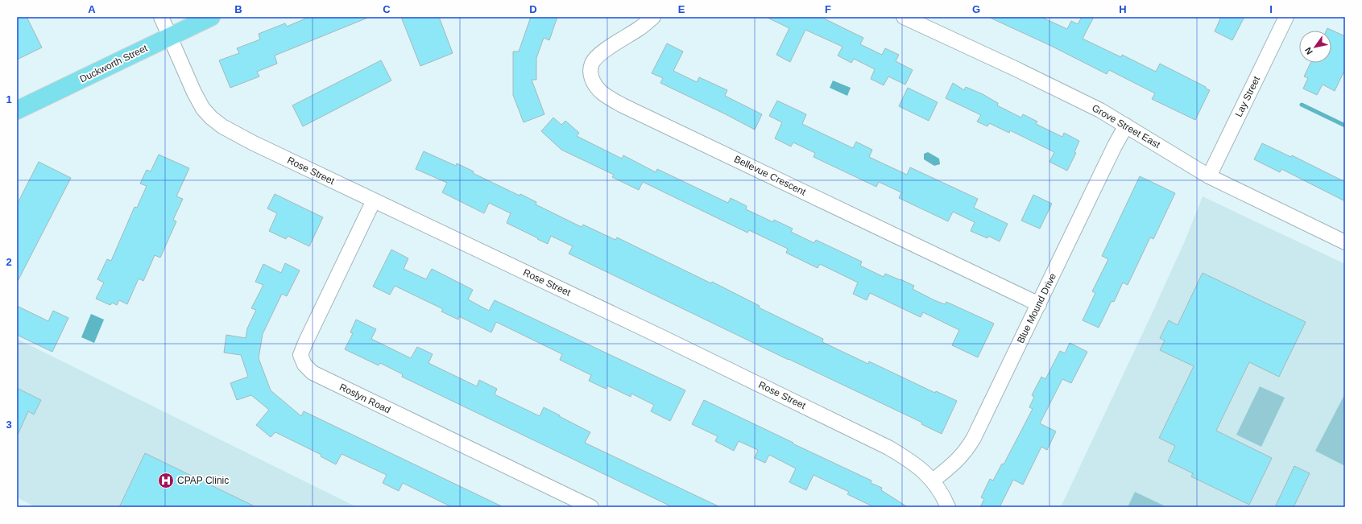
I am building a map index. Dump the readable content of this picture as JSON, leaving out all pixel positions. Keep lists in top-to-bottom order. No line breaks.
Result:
{"streets":{"main road":["Duckworth Street"],"street":["Lay Street","Grove Street East","Rose Street","Bellevue Crescent","Blue Mound Drive","Roslyn Road"]},"crossings":[["Duckworth Street","Rose Street"],["Lay Street","Grove Street East"],["Grove Street East","Blue Mound Drive"],["Rose Street","Blue Mound Drive"],["Rose Street","Roslyn Road"],["Bellevue Crescent","Blue Mound Drive"]],"places":{"hospital":["CPAP Clinic"]},"north":"bottom left","grid":{"columns":["A","B","C","D","E","F","G","H","I"],"rows":["1","2","3"]}}
